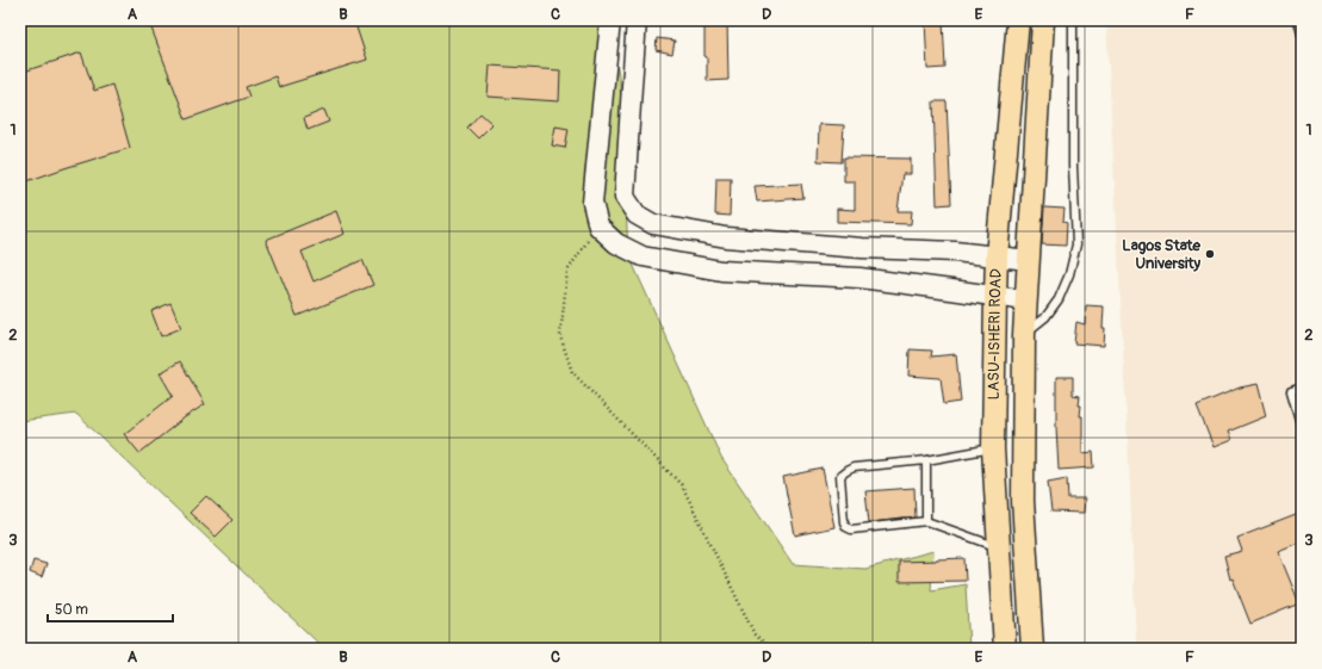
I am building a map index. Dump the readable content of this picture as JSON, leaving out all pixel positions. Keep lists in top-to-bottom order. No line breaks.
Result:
{"streets":{"main road":["LASU-ISHERI ROAD"]},"places":["Lagos State University"],"scale_bar":"50 m","grid":{"columns":["A","B","C","D","E","F"],"rows":["1","2","3"]}}
